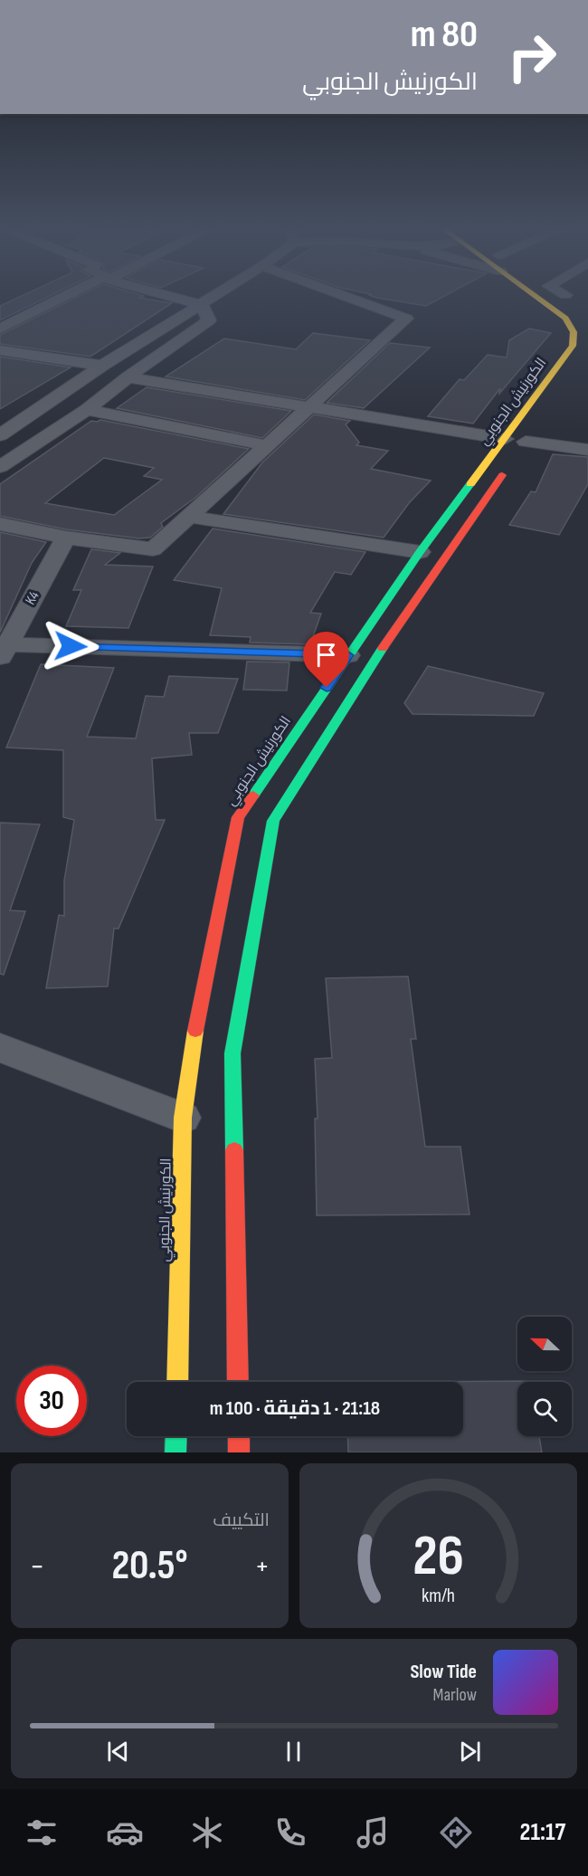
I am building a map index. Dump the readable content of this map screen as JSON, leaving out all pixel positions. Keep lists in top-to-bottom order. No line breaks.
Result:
{"streets":{"main road":["الكورنيش الجنوبي"],"street":["K4"]},"north":"left","page":{"turn":["80 m","الكورنيش الجنوبي"],"limit":"30","trip":"21:18 · 1 دقيقة · 100 m","tile":"التكييف","heat":["−","20.5°","+"],"song":["Slow Tide","Marlow"],"tabs":"21:17","gauge":["26","km/h"]}}
